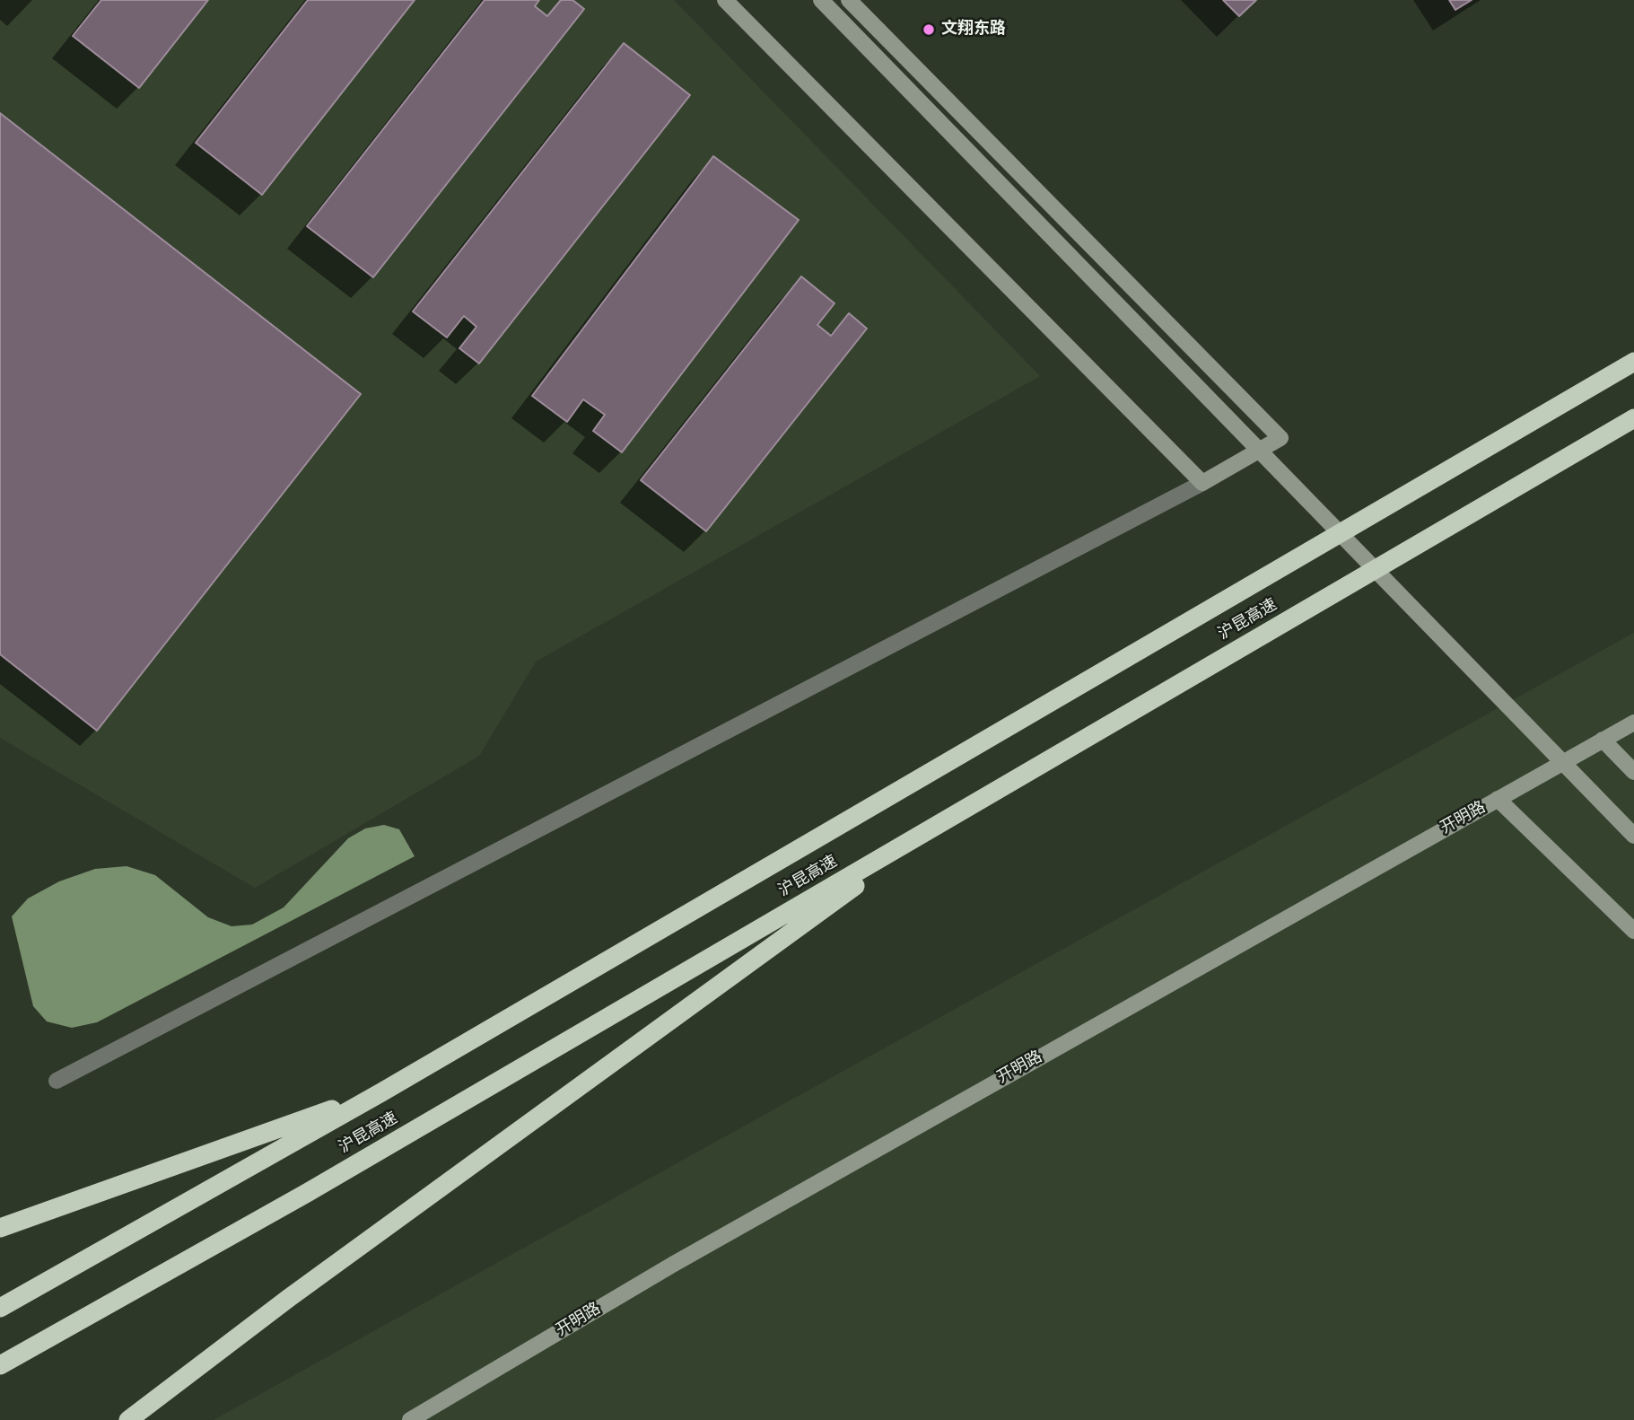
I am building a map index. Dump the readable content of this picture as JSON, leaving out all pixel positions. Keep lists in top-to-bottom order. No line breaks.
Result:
{"streets":{"highway":["沪昆高速"],"main road":["开明路"]},"places":["文翔东路"]}
